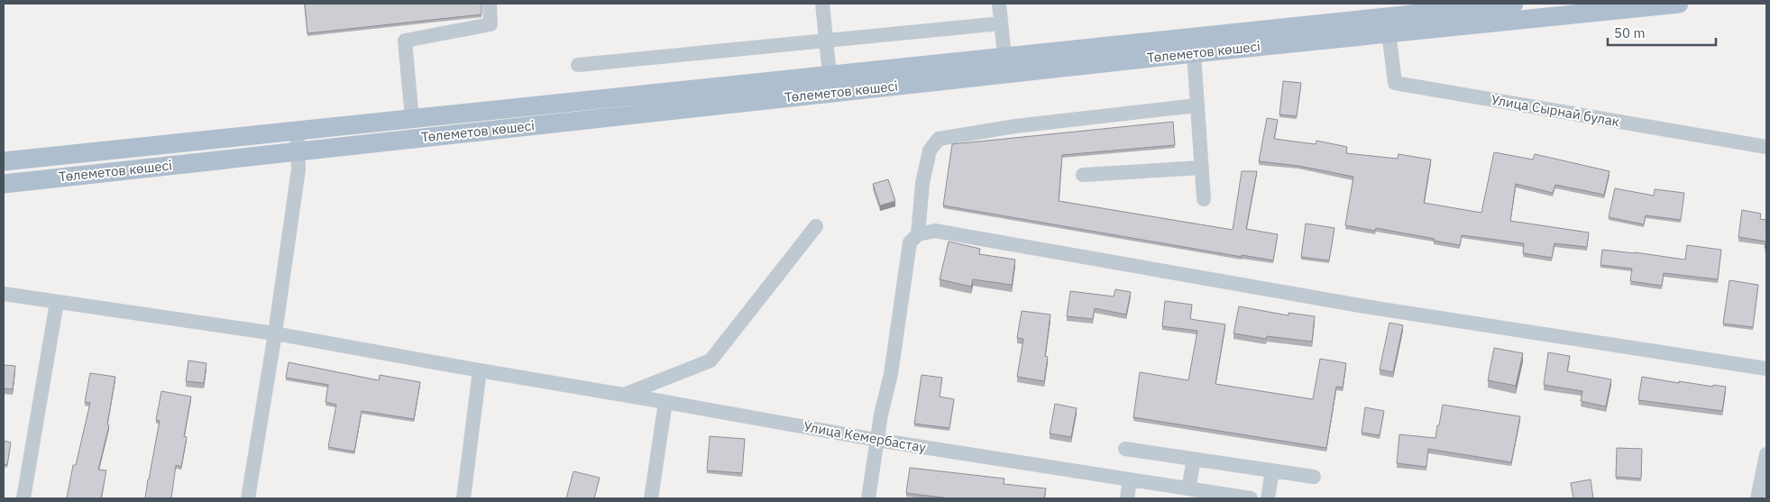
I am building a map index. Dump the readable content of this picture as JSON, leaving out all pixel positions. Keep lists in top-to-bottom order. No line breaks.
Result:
{"streets":{"main road":["Төлеметов көшесі"],"street":["Улица Сырнай булак","Улица Кемербастау"]},"crossings":[["Төлеметов көшесі","Улица Сырнай булак"]],"scale_bar":"50 m"}
